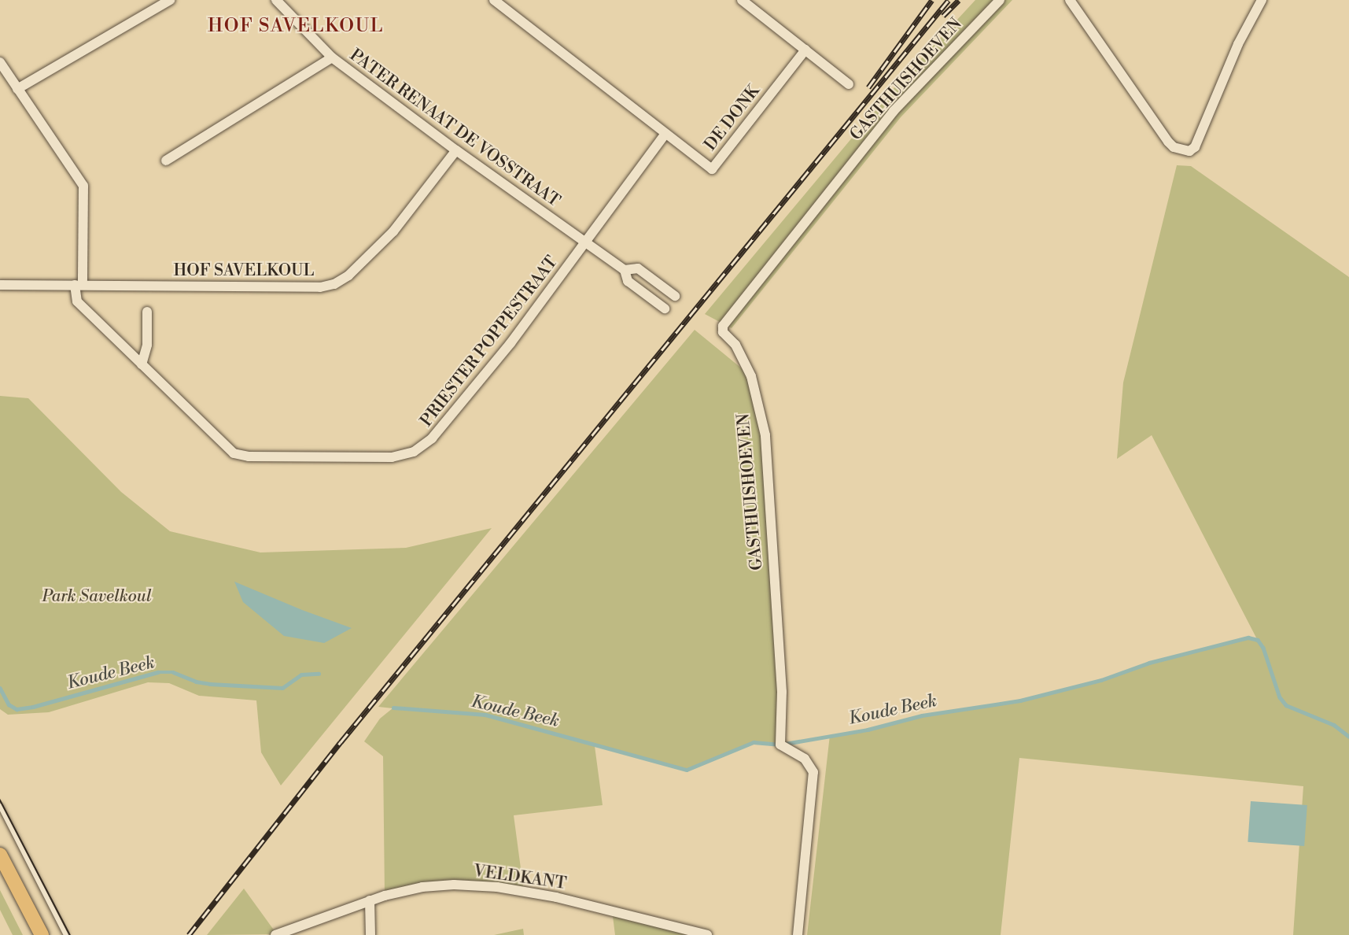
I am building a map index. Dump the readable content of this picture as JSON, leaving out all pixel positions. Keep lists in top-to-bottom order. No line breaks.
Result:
{"streets":{"street":["GASTHUISHOEVEN","DE DONK","PATER RENAAT DE VOSSTRAAT","HOF SAVELKOUL","PRIESTER POPPESTRAAT","VELDKANT"]},"crossings":[["DE DONK","PRIESTER POPPESTRAAT"],["PATER RENAAT DE VOSSTRAAT","HOF SAVELKOUL"],["PATER RENAAT DE VOSSTRAAT","PRIESTER POPPESTRAAT"],["HOF SAVELKOUL","PRIESTER POPPESTRAAT"]],"districts":["HOF SAVELKOUL"],"water":["Koude Beek"],"parks":["Park Savelkoul"]}
